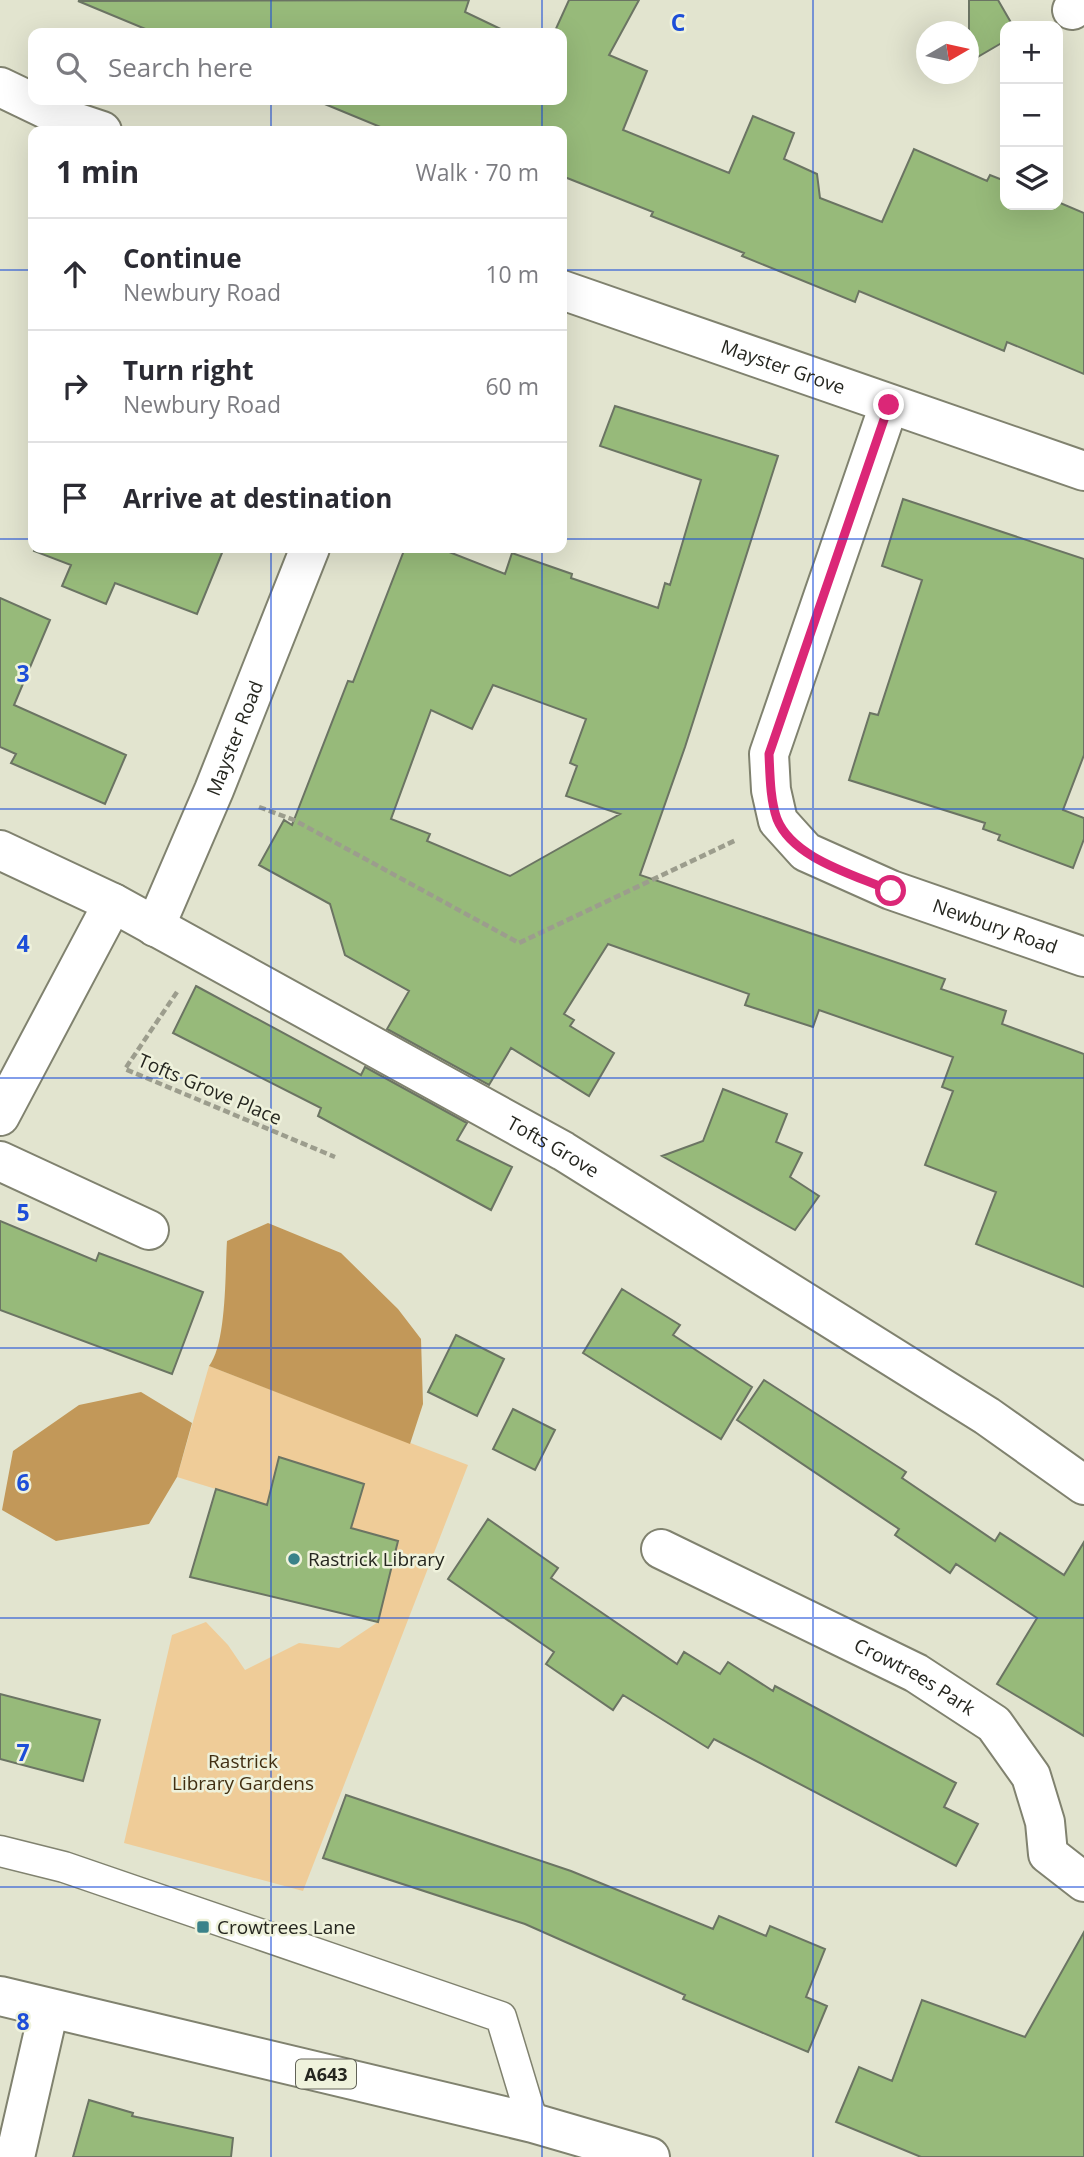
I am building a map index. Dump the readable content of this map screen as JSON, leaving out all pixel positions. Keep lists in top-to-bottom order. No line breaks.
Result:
{"streets":{"street":["Mayster Grove","Mayster Road","Newbury Road","Tofts Grove","Crowtrees Park","A643"],"path":["Tofts Grove Place"]},"crossings":[["Mayster Road","Tofts Grove"],["Tofts Grove Place","Tofts Grove"]],"parks":["Rastrick Library Gardens"],"places":{"other":["Rastrick Library"],"transit":["Crowtrees Lane"]},"north":"right","page":{"map_buttons":["+","−"],"search":"Search here","heading":["1 min","Walk · 70 m"],"list":[["Continue","Newbury Road","10 m"],["Turn right","Newbury Road","60 m"],"Arrive at destination"]},"grid":{"columns":["C"],"rows":["3","4","5","6","7","8"]}}
